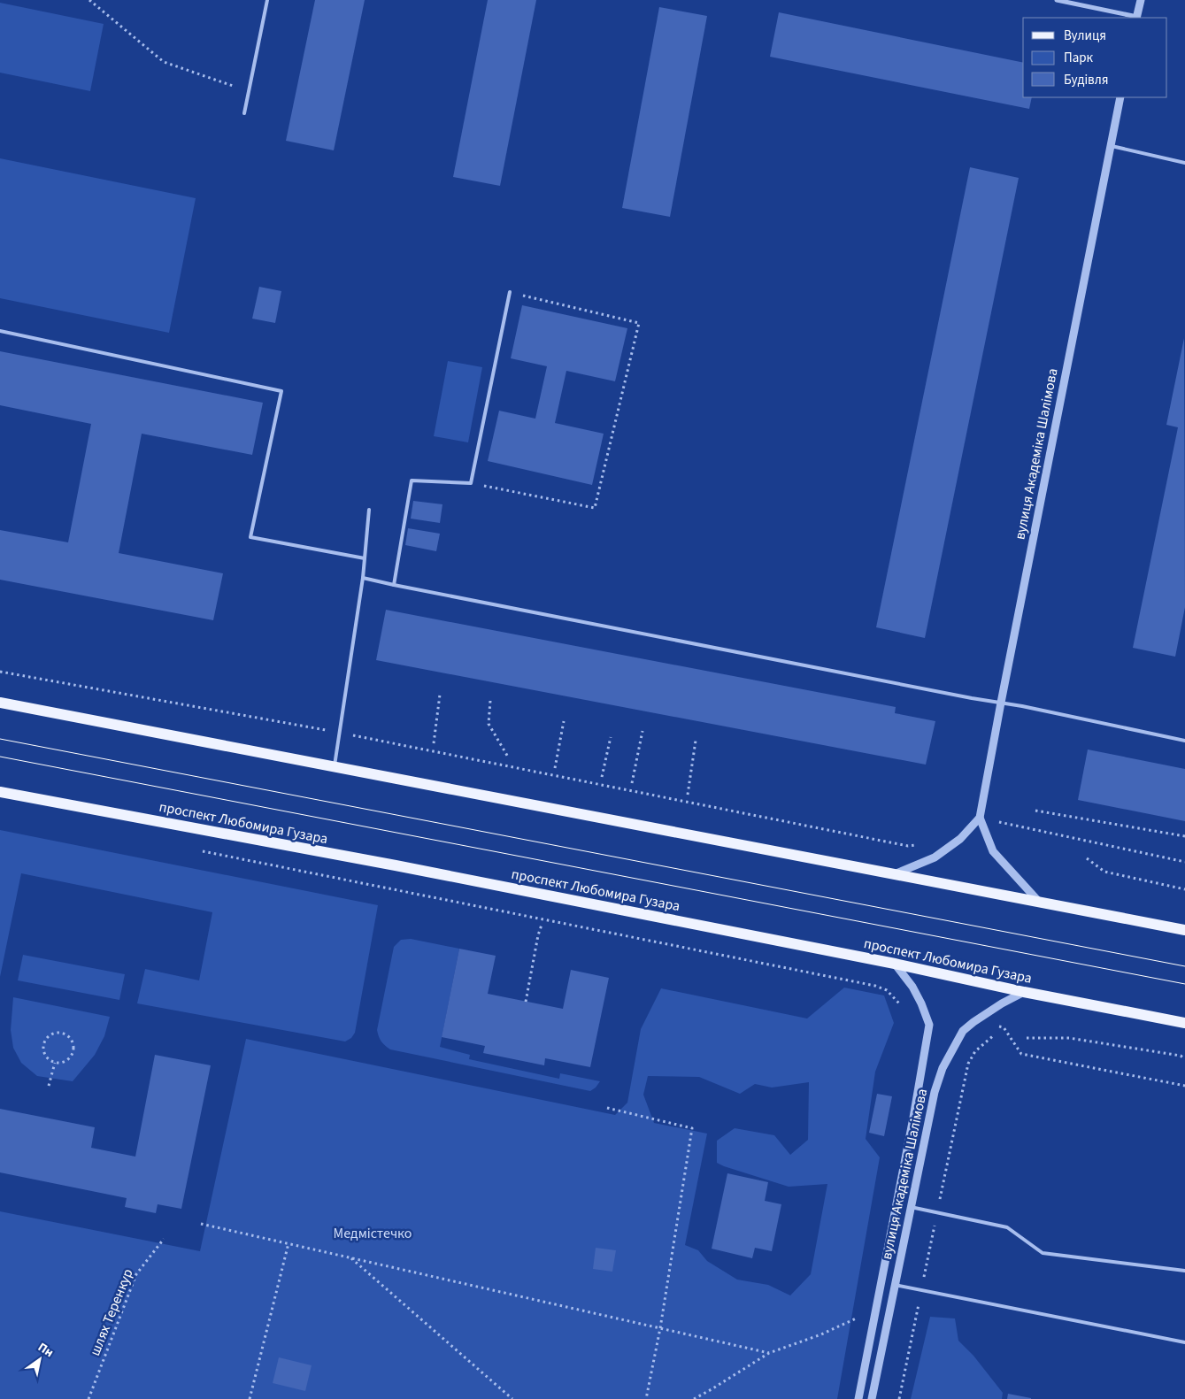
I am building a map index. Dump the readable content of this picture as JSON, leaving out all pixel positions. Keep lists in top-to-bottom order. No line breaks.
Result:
{"streets":{"main road":["проспект Любомира Гузара"],"street":["вулиця Академіка Шалімова"],"path":["шлях Теренкур"]},"crossings":[["вулиця Академіка Шалімова","проспект Любомира Гузара"]],"parks":["Медмістечко"],"legend":["Вулиця","Парк","Будівля"],"north":"top right"}
